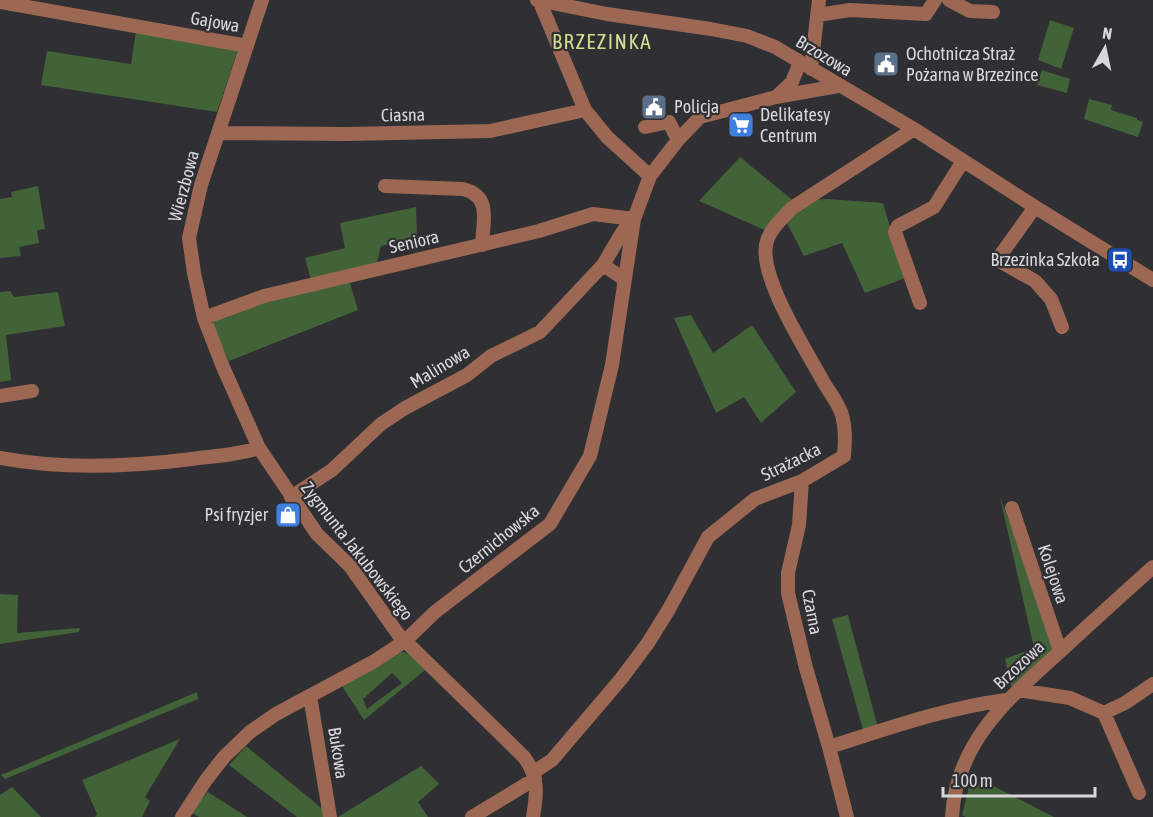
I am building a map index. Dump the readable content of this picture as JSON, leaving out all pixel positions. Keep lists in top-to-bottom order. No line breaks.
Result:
{"streets":{"street":["Gajowa","Brzozowa","Ciasna","Wierzbowa","Seniora","Malinowa","Strażacka","Czernichowska","Zygmunta Jakubowskiego","Kolejowa","Czarna","Bukowa"]},"crossings":[["Gajowa","Wierzbowa"],["Brzozowa","Strażacka"],["Brzozowa","Czernichowska"],["Brzozowa","Kolejowa"],["Ciasna","Wierzbowa"],["Wierzbowa","Seniora"],["Wierzbowa","Zygmunta Jakubowskiego"],["Seniora","Malinowa"],["Seniora","Czernichowska"],["Malinowa","Czernichowska"],["Malinowa","Zygmunta Jakubowskiego"],["Strażacka","Zygmunta Jakubowskiego"],["Strażacka","Czarna"],["Czernichowska","Zygmunta Jakubowskiego"],["Czernichowska","Bukowa"]],"districts":["BRZEZINKA"],"places":{"public building":["Ochotnicza Straż Pożarna w Brzezince","Policja"],"supermarket":["Delikatesy Centrum"],"bus stop":["Brzezinka Szkoła"],"shop":["Psi fryzjer"]},"scale_bar":"100 m","north":"top"}
